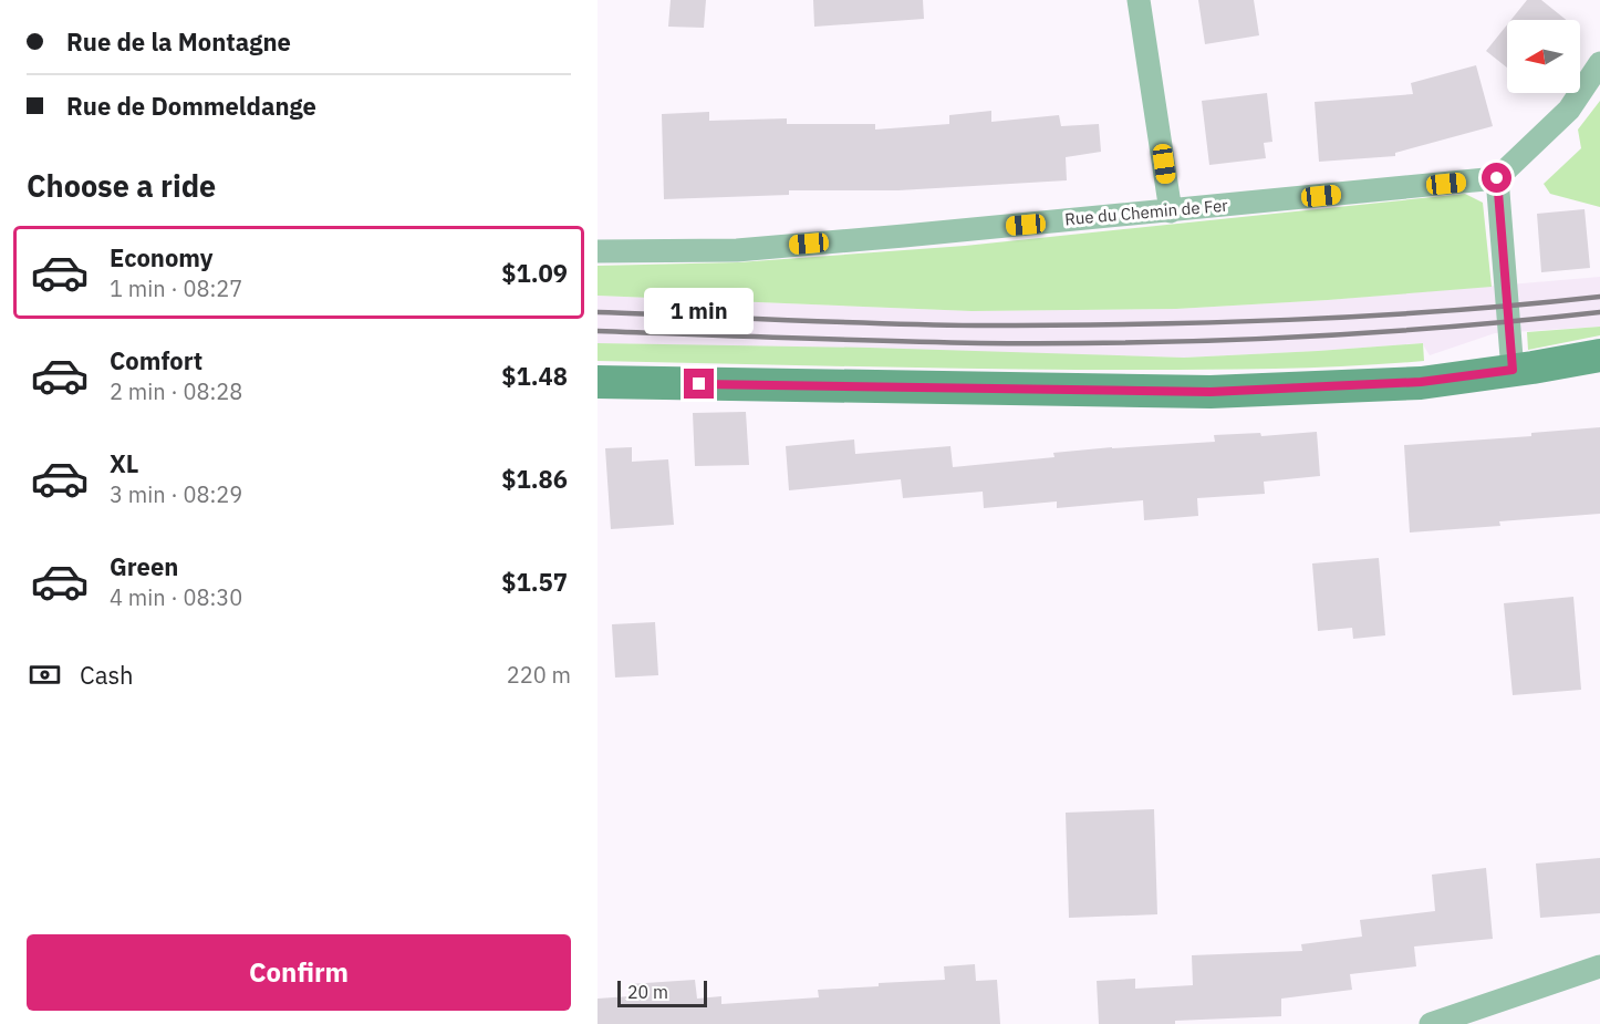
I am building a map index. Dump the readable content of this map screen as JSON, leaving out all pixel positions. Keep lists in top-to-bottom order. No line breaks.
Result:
{"streets":{"street":["Rue du Chemin de Fer"]},"scale_bar":"20 m","north":"left","page":{"banner":["Rue de la Montagne","Rue de Dommeldange"],"heading":"Choose a ride","list":[{"name":"Economy","note":"1 min · 08:27","value":"$1.09"},{"name":"Comfort","note":"2 min · 08:28","value":"$1.48"},{"name":"XL","note":"3 min · 08:29","value":"$1.86"},{"name":"Green","note":"4 min · 08:30","value":"$1.57"}],"bubble":"1 min","pay":["Cash","220 m"],"buttons":"Confirm","scale":"20 m"}}
